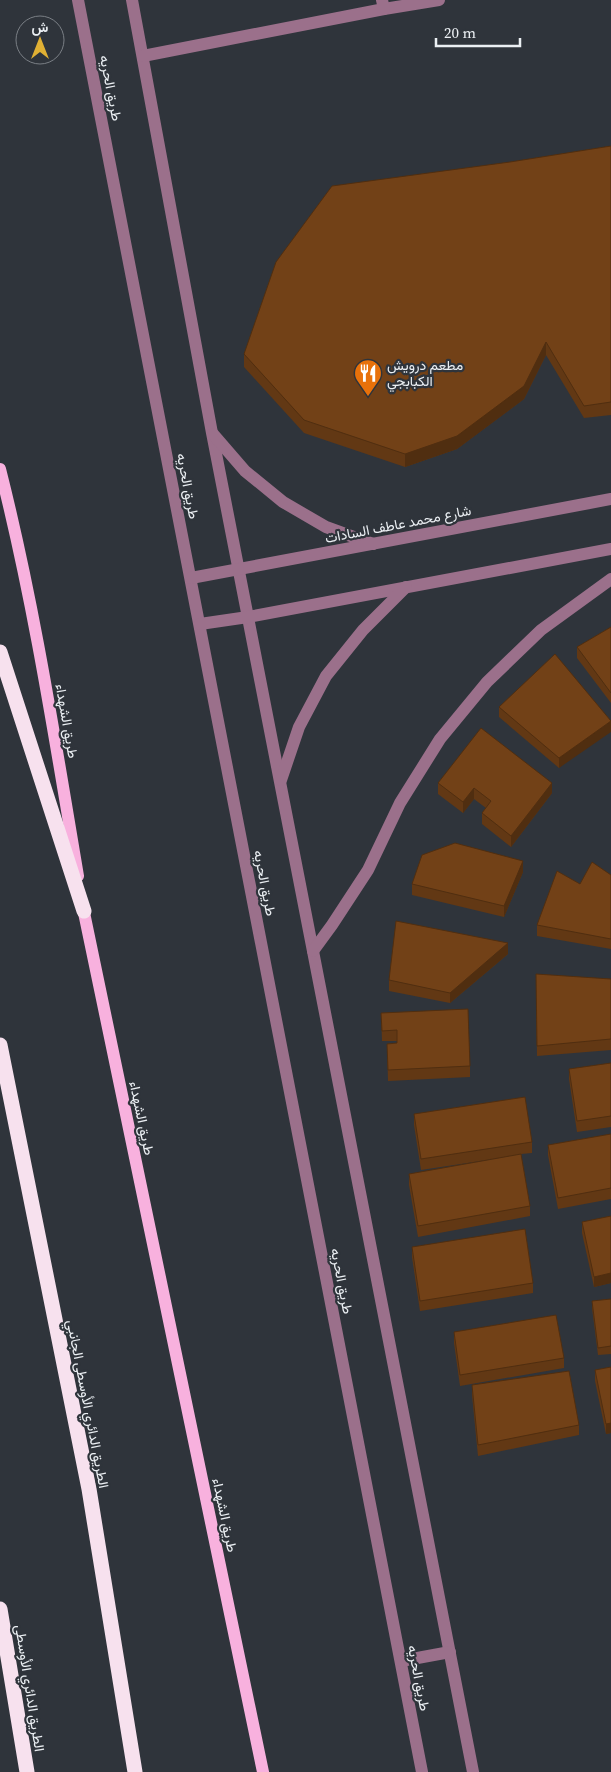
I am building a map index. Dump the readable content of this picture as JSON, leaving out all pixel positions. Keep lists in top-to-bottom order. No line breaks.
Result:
{"streets":{"highway":["الطريق الدائري الأوسطى الجانبي","الطريق الدائري الأوسطى"],"main road":["طريق الشهداء"],"street":["طريق الحريه","شارع محمد عاطف السادات"]},"crossings":[["طريق الحريه","شارع محمد عاطف السادات"]],"places":{"restaurant":["مطعم درويش الكبابجي"]},"scale_bar":"20 m","north":"top"}
